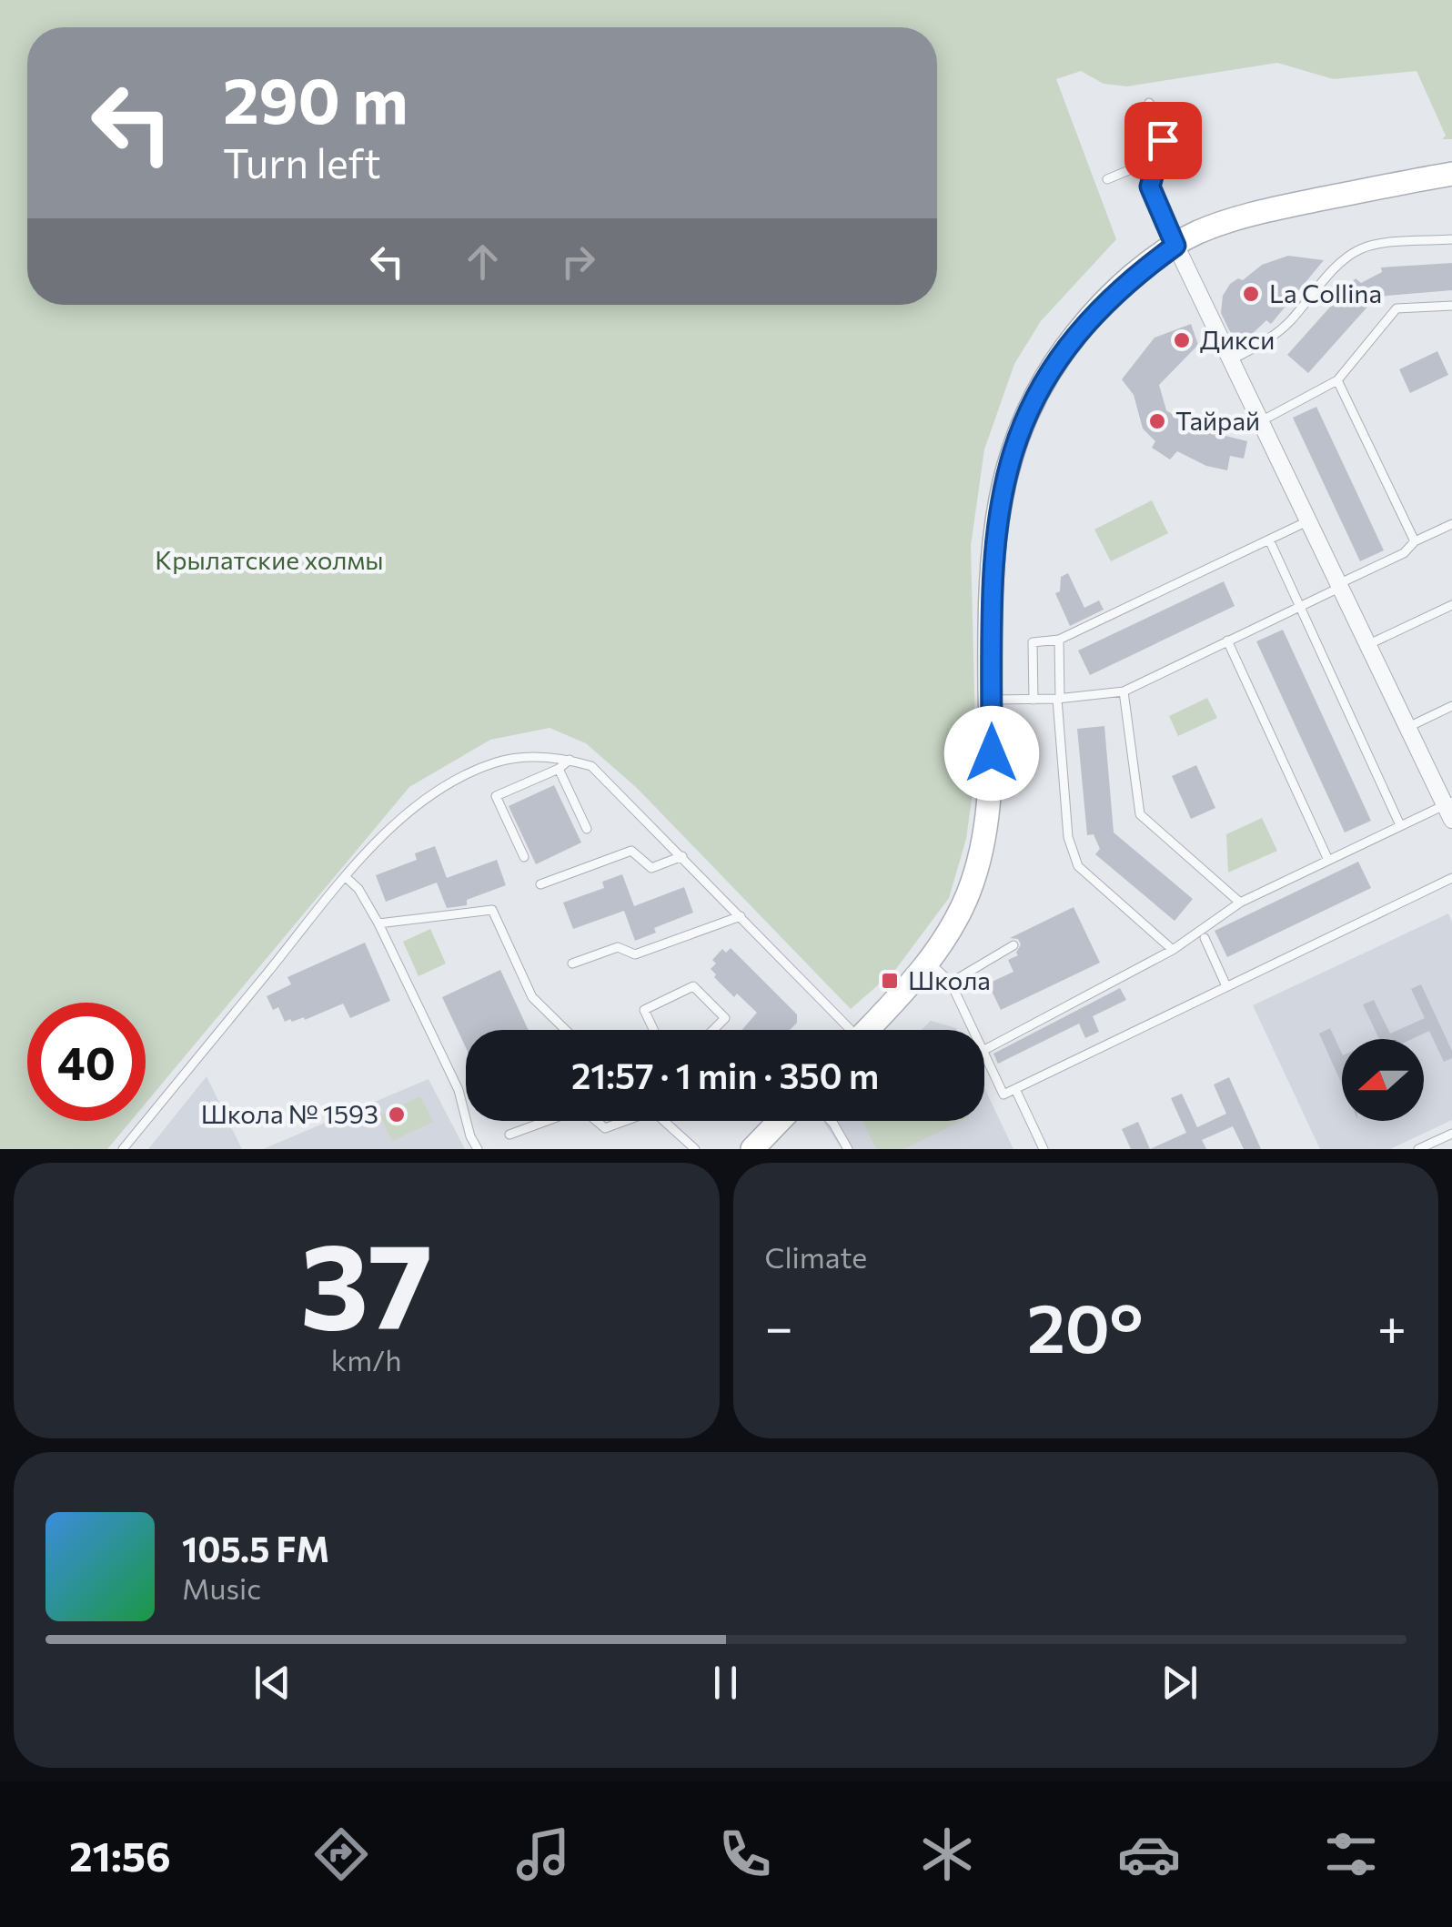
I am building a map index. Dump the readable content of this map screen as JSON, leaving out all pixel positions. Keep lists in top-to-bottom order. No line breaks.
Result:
{"parks":["Крылатские холмы"],"places":{"other":["La Collina","Дикси","Тайрай","Школа № 1593"],"transit":["Школа"]},"north":"left","page":{"turn":["290 m","Turn left"],"limit":"40","trip":"21:57 · 1 min · 350 m","tile":[["37","km/h"],"Climate"],"heat":["−","20°","+"],"song":["105.5 FM","Music"],"tabs":"21:56"}}
